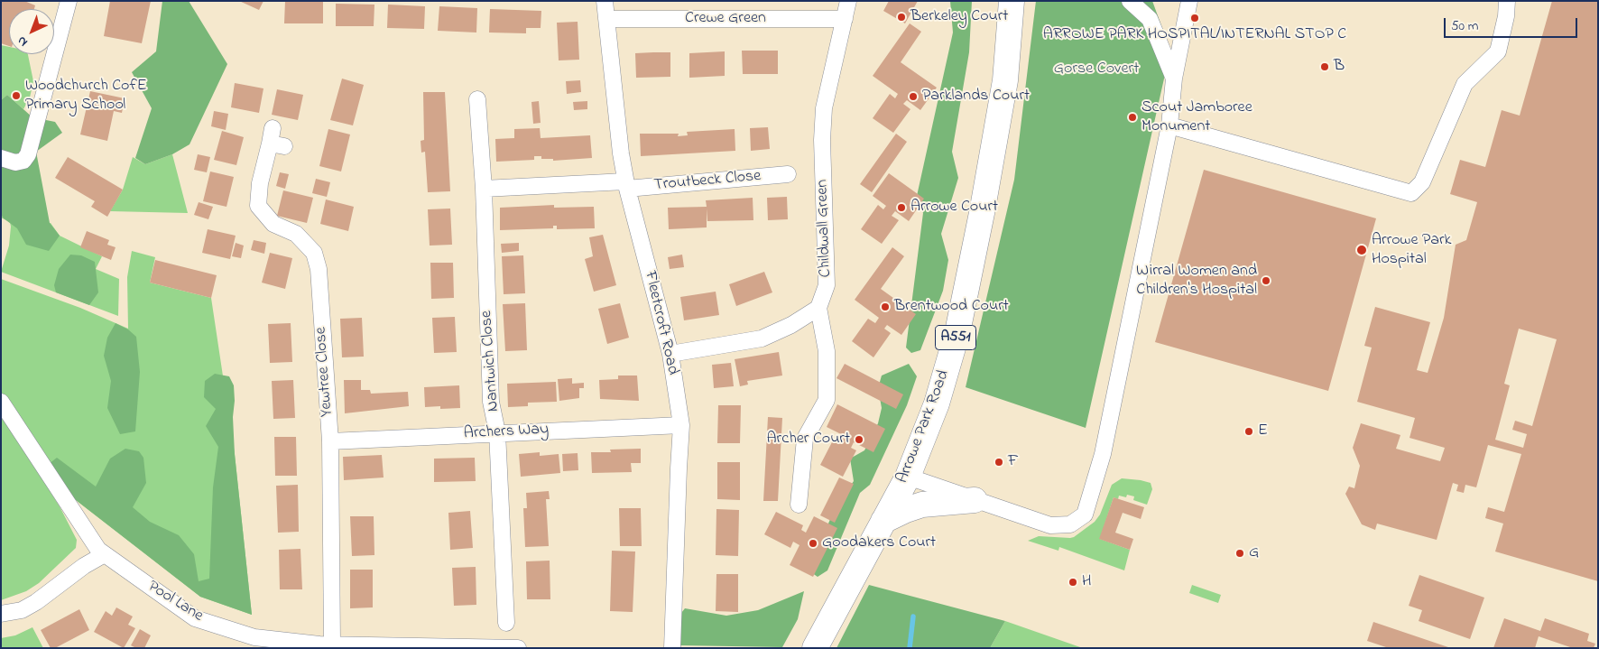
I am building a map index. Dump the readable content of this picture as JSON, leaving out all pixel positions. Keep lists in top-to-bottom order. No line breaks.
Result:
{"streets":{"main road":["A551","Arrowe Park Road"],"street":["Crewe Green","Troutbeck Close","Childwall Green","Fleetcroft Road","Nantwich Close","Yewtree Close","Archers Way","Pool Lane"]},"crossings":[["Crewe Green","Childwall Green"],["Crewe Green","Fleetcroft Road"],["Troutbeck Close","Fleetcroft Road"],["Troutbeck Close","Nantwich Close"],["Fleetcroft Road","Archers Way"],["Nantwich Close","Archers Way"],["Yewtree Close","Archers Way"],["Yewtree Close","Pool Lane"]],"parks":["Gorse Covert"],"places":["Berkeley Court","ARROWE PARK HOSPITAL/INTERNAL STOP C","B","Woodchurch CofE Primary School","Parklands Court","Scout Jamboree Monument","Arrowe Court","Arrowe Park Hospital","Wirral Women and Children's Hospital","Brentwood Court","E","Archer Court","F","Goodakers Court","G","H"],"scale_bar":"50 m","north":"bottom left"}
